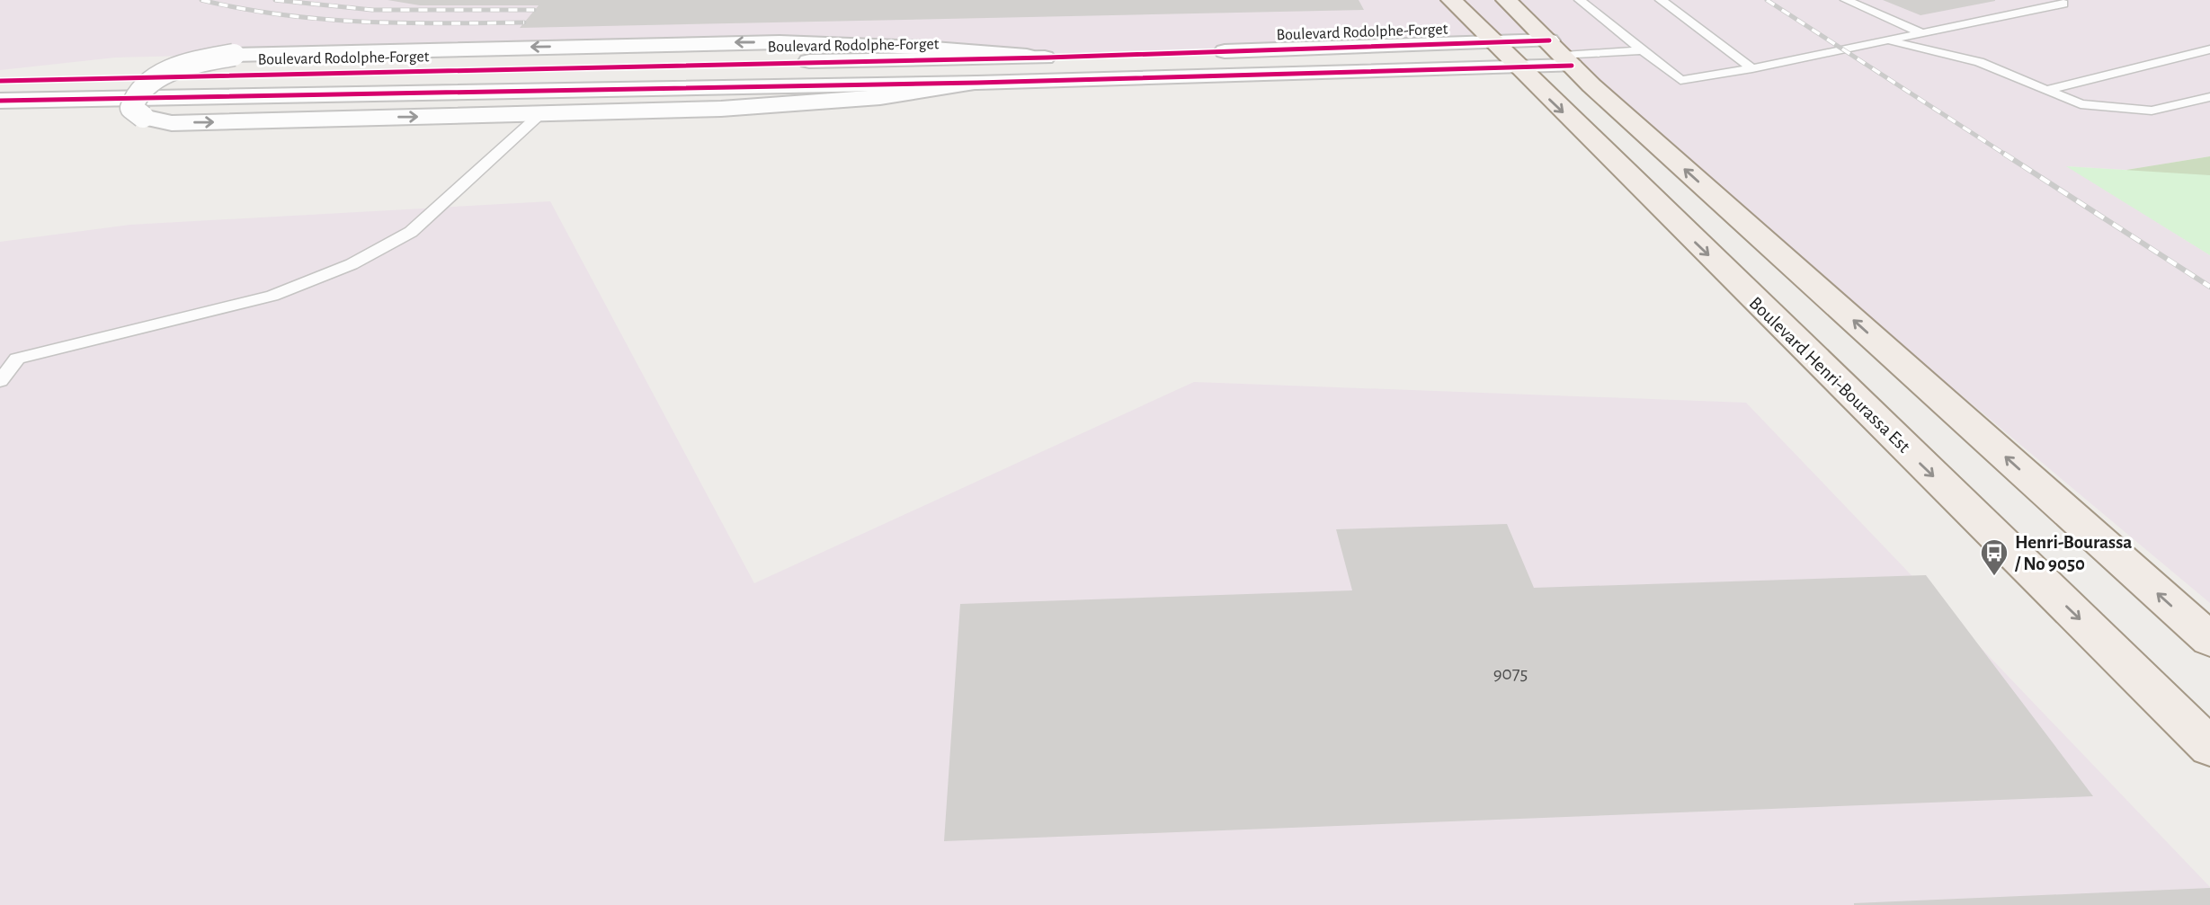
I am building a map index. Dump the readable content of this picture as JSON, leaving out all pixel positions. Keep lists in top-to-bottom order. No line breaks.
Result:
{"streets":{"main road":["Boulevard Henri-Bourassa Est"],"street":["Boulevard Rodolphe-Forget"]},"crossings":[["Boulevard Rodolphe-Forget","Boulevard Henri-Bourassa Est"]],"places":{"bus stop":["Henri-Bourassa / No 9050"]},"house_numbers":["9075"]}
